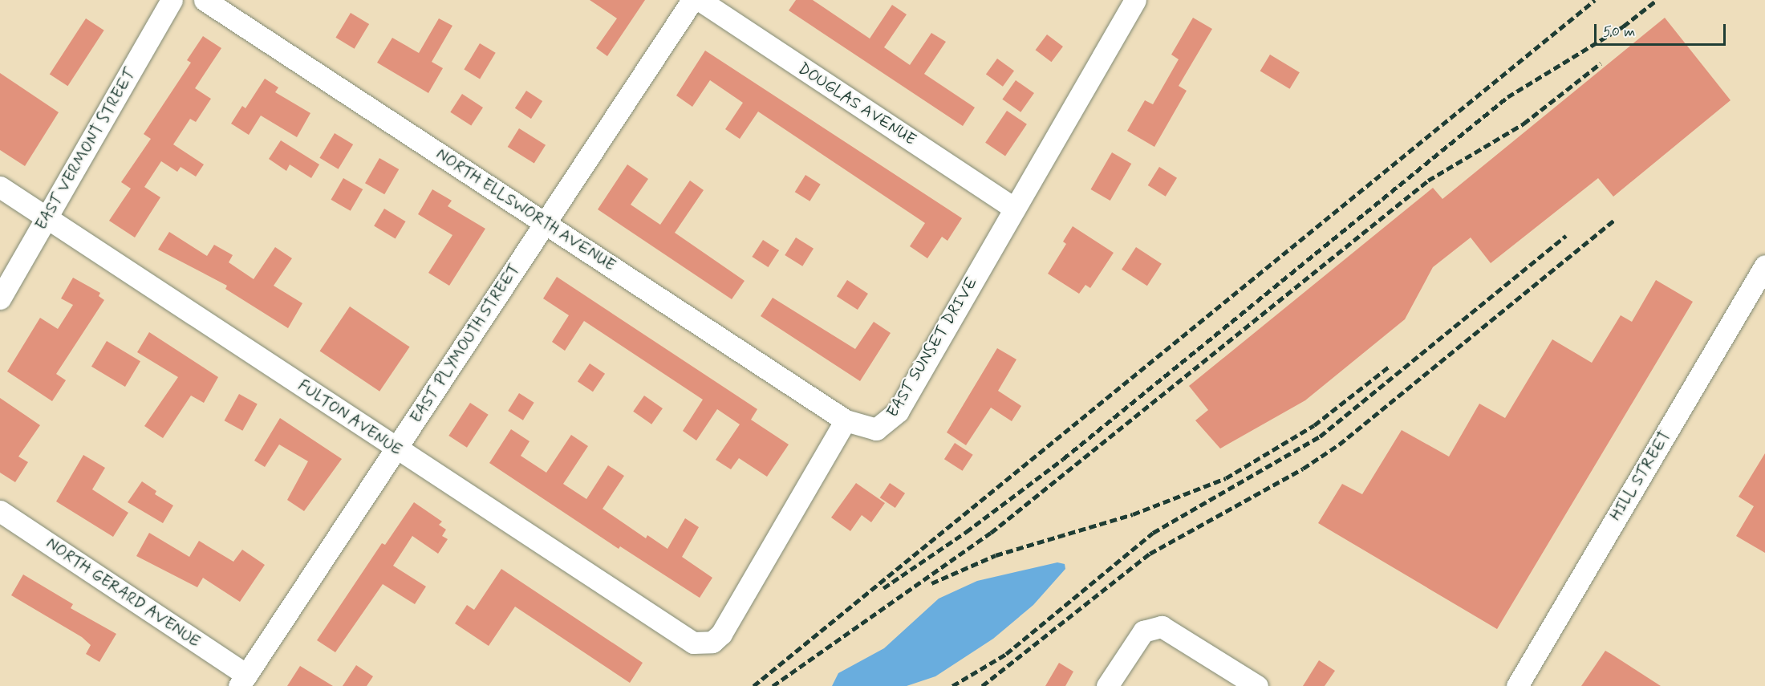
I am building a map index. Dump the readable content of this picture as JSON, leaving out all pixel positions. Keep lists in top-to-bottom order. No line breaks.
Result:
{"streets":{"street":["DOUGLAS AVENUE","EAST VERMONT STREET","NORTH ELLSWORTH AVENUE","EAST PLYMOUTH STREET","EAST SUNSET DRIVE","FULTON AVENUE","HILL STREET","NORTH GERARD AVENUE"]},"crossings":[["DOUGLAS AVENUE","EAST SUNSET DRIVE"],["EAST VERMONT STREET","FULTON AVENUE"],["NORTH ELLSWORTH AVENUE","EAST PLYMOUTH STREET"],["NORTH ELLSWORTH AVENUE","EAST SUNSET DRIVE"],["NORTH ELLSWORTH AVENUE","FULTON AVENUE"],["EAST PLYMOUTH STREET","FULTON AVENUE"],["EAST PLYMOUTH STREET","NORTH GERARD AVENUE"],["EAST SUNSET DRIVE","FULTON AVENUE"]],"scale_bar":"50 m"}
